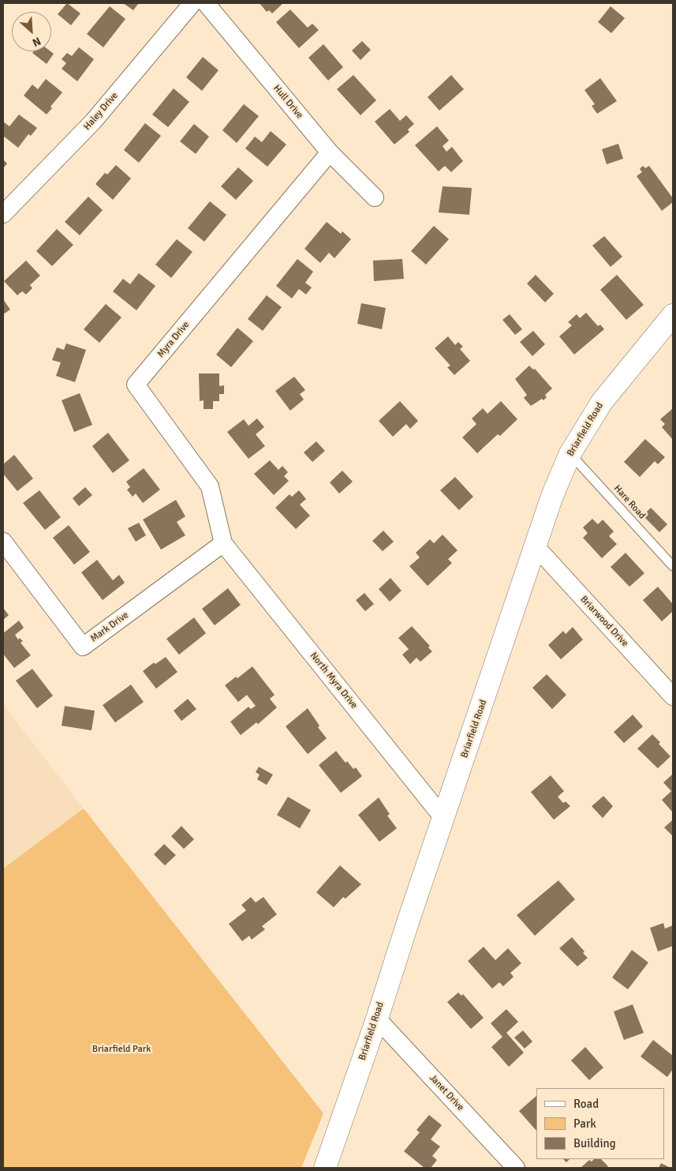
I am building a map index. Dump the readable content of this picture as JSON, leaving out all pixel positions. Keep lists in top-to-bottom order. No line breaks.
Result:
{"streets":{"main road":["Briarfield Road"],"street":["Hull Drive","Haley Drive","Myra Drive","Briarwood Drive","Mark Drive","North Myra Drive","Janet Drive"],"lane":["Hare Road"]},"crossings":[["Hull Drive","Myra Drive"],["Myra Drive","Mark Drive"],["Myra Drive","North Myra Drive"],["Briarfield Road","Hare Road"],["Briarfield Road","Briarwood Drive"],["Briarfield Road","North Myra Drive"],["Briarfield Road","Janet Drive"],["Mark Drive","North Myra Drive"]],"parks":["Briarfield Park"],"legend":["Road","Park","Building"],"north":"bottom right"}
